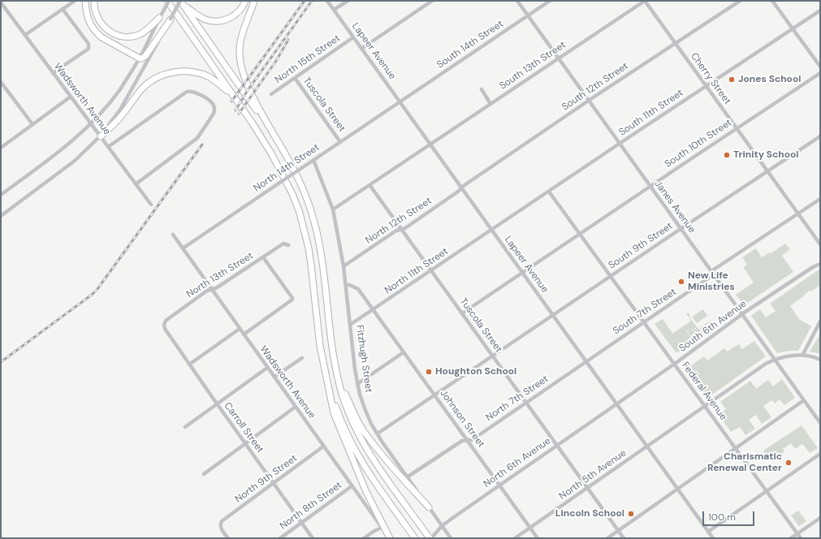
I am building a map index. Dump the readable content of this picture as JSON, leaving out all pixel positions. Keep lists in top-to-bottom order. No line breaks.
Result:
{"streets":{"street":["South 14th Street","Lapeer Avenue","North 15th Street","South 13th Street","Cherry Street","South 12th Street","Wadsworth Avenue","Tuscola Street","South 11th Street","South 10th Street","North 14th Street","Janes Avenue","North 12th Street","South 9th Street","North 11th Street","North 13th Street","South 7th Street","South 6th Avenue","Fitzhugh Street","Federal Avenue","North 7th Street","Johnson Street","Carroll Street","North 6th Avenue","North 5th Avenue","North 9th Street","North 8th Street"]},"crossings":[["South 14th Street","Lapeer Avenue"],["South 14th Street","North 14th Street"],["South 14th Street","Janes Avenue"],["Lapeer Avenue","North 15th Street"],["Lapeer Avenue","South 13th Street"],["Lapeer Avenue","South 12th Street"],["Lapeer Avenue","South 11th Street"],["Lapeer Avenue","South 10th Street"],["Lapeer Avenue","North 14th Street"],["Lapeer Avenue","North 12th Street"],["Lapeer Avenue","South 9th Street"],["Lapeer Avenue","North 11th Street"],["Lapeer Avenue","South 7th Street"],["Lapeer Avenue","South 6th Avenue"],["Lapeer Avenue","North 7th Street"],["Lapeer Avenue","North 6th Avenue"],["Lapeer Avenue","North 5th Avenue"],["North 15th Street","Tuscola Street"],["South 13th Street","Cherry Street"],["South 13th Street","Janes Avenue"],["Cherry Street","South 12th Street"],["Cherry Street","South 11th Street"],["Cherry Street","South 10th Street"],["Cherry Street","South 9th Street"],["Cherry Street","South 7th Street"],["South 12th Street","Janes Avenue"],["South 12th Street","North 12th Street"],["Wadsworth Avenue","North 14th Street"],["Wadsworth Avenue","North 13th Street"],["Wadsworth Avenue","North 9th Street"],["Wadsworth Avenue","North 8th Street"],["Tuscola Street","South 10th Street"],["Tuscola Street","North 14th Street"],["Tuscola Street","North 12th Street"],["Tuscola Street","North 11th Street"],["Tuscola Street","North 7th Street"],["Tuscola Street","North 6th Avenue"],["Tuscola Street","North 5th Avenue"],["South 11th Street","Janes Avenue"],["South 11th Street","North 11th Street"],["South 11th Street","Federal Avenue"],["South 10th Street","Janes Avenue"],["South 10th Street","Federal Avenue"],["North 14th Street","Fitzhugh Street"],["Janes Avenue","South 9th Street"],["Janes Avenue","South 7th Street"],["Janes Avenue","South 6th Avenue"],["Janes Avenue","North 5th Avenue"],["North 12th Street","Fitzhugh Street"],["South 9th Street","Federal Avenue"],["North 11th Street","Fitzhugh Street"],["North 11th Street","Johnson Street"],["North 13th Street","Carroll Street"],["South 7th Street","Federal Avenue"],["South 7th Street","North 7th Street"],["South 6th Avenue","Federal Avenue"],["South 6th Avenue","North 6th Avenue"],["Fitzhugh Street","North 7th Street"],["Fitzhugh Street","Johnson Street"],["Fitzhugh Street","North 6th Avenue"],["Federal Avenue","North 5th Avenue"],["North 7th Street","Johnson Street"],["Johnson Street","North 6th Avenue"],["Johnson Street","North 5th Avenue"],["Carroll Street","North 9th Street"],["Carroll Street","North 8th Street"]],"places":["Jones School","Trinity School","New Life Ministries","Houghton School","Charismatic Renewal Center","Lincoln School"],"scale_bar":"100 m"}
